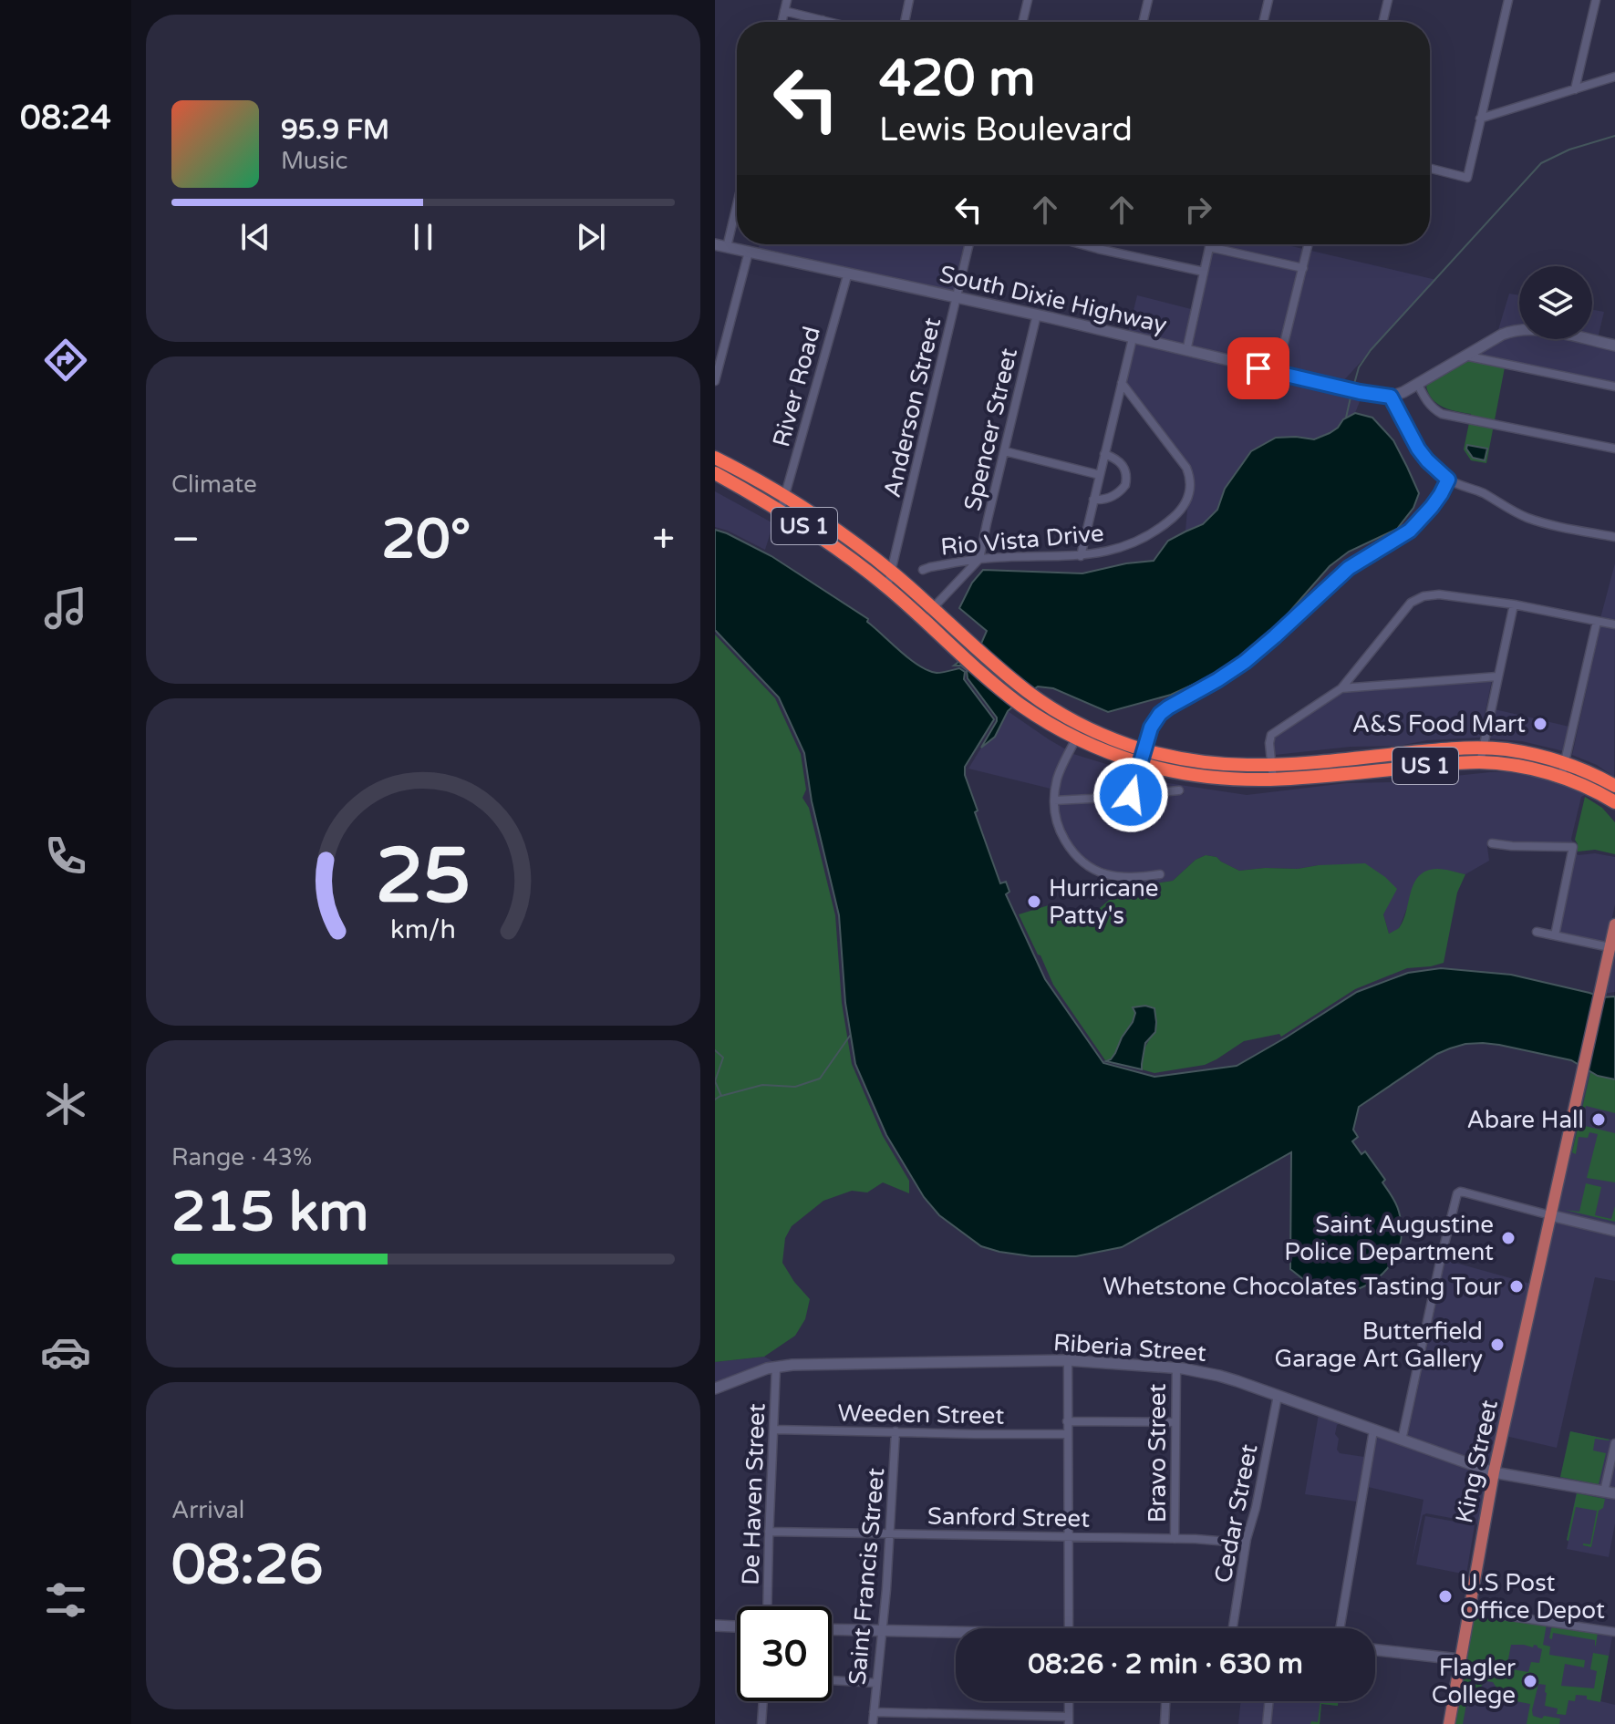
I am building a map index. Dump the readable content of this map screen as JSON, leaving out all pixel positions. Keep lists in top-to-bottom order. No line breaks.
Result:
{"streets":{"highway":["US 1"],"main road":["King Street"],"street":["South Dixie Highway","River Road","Anderson Street","Spencer Street","Rio Vista Drive","Riberia Street","Weeden Street","Bravo Street","De Haven Street","Cedar Street","Sanford Street","Saint Francis Street"]},"crossings":[["South Dixie Highway","River Road"],["South Dixie Highway","Anderson Street"],["South Dixie Highway","Spencer Street"],["River Road","US 1"],["Anderson Street","US 1"],["Spencer Street","Rio Vista Drive"],["Riberia Street","Bravo Street"],["Riberia Street","King Street"],["Riberia Street","De Haven Street"],["Riberia Street","Cedar Street"],["Weeden Street","De Haven Street"],["Weeden Street","Saint Francis Street"],["Bravo Street","Sanford Street"],["De Haven Street","Sanford Street"],["Cedar Street","Sanford Street"],["Sanford Street","Saint Francis Street"]],"places":["A&S Food Mart","Hurricane Patty's","Abare Hall","Saint Augustine Police Department","Whetstone Chocolates Tasting Tour","Butterfield Garage Art Gallery","U.S Post Office Depot","Flagler College"],"page":{"tabs":"08:24","turn":["420 m","Lewis Boulevard"],"song":["95.9 FM","Music"],"tile":["Climate",["Range · 43%","215 km"],["Arrival","08:26"]],"heat":["−","20°","+"],"limit":"30","trip":"08:26 · 2 min · 630 m","gauge":["25","km/h"]}}
